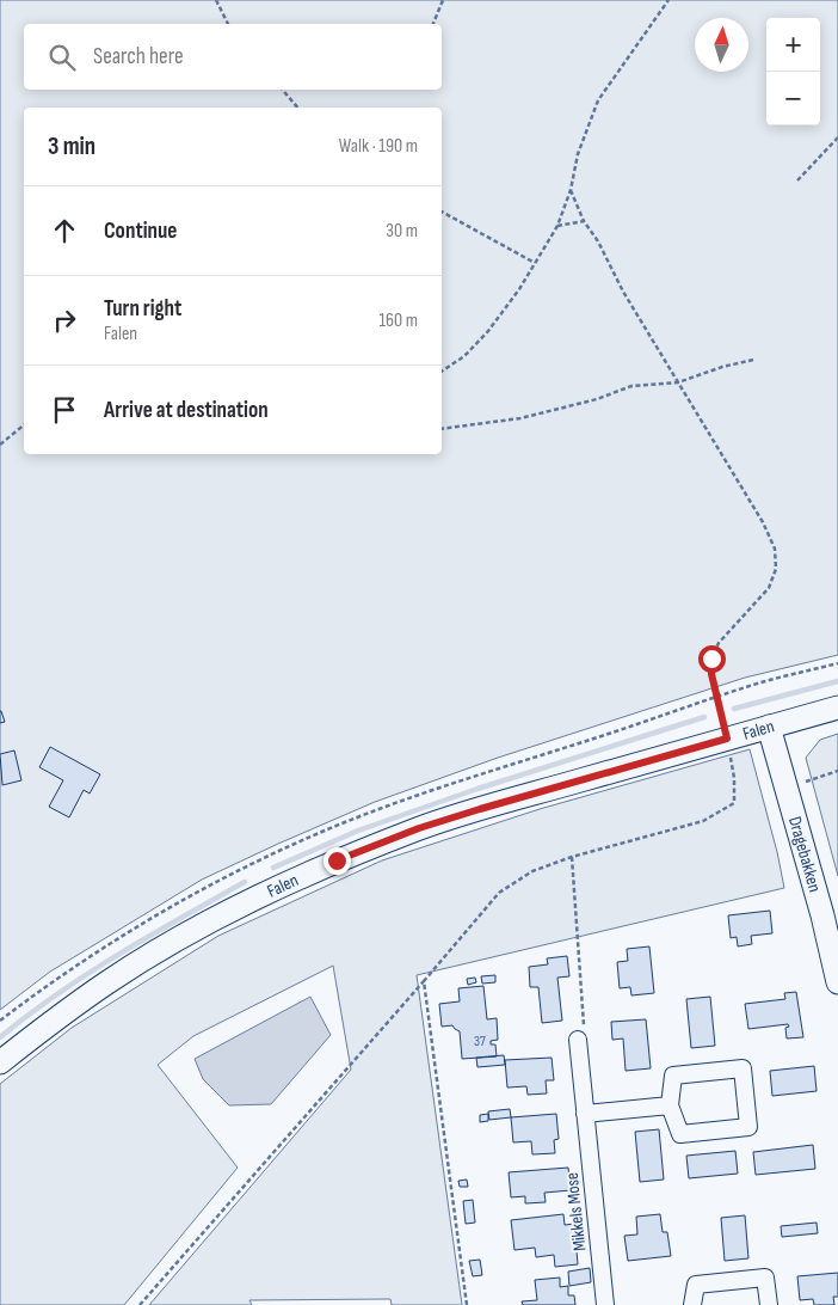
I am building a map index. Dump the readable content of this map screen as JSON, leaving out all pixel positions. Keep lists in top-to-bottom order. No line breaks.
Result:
{"streets":{"street":["Falen","Dragebakken","Mikkels Mose"]},"crossings":[["Falen","Dragebakken"]],"house_numbers":["37"],"north":"top","page":{"map_buttons":["+","−"],"search":"Search here","heading":["3 min","Walk · 190 m"],"list":[["Continue","30 m"],["Turn right","Falen","160 m"],"Arrive at destination"]}}
